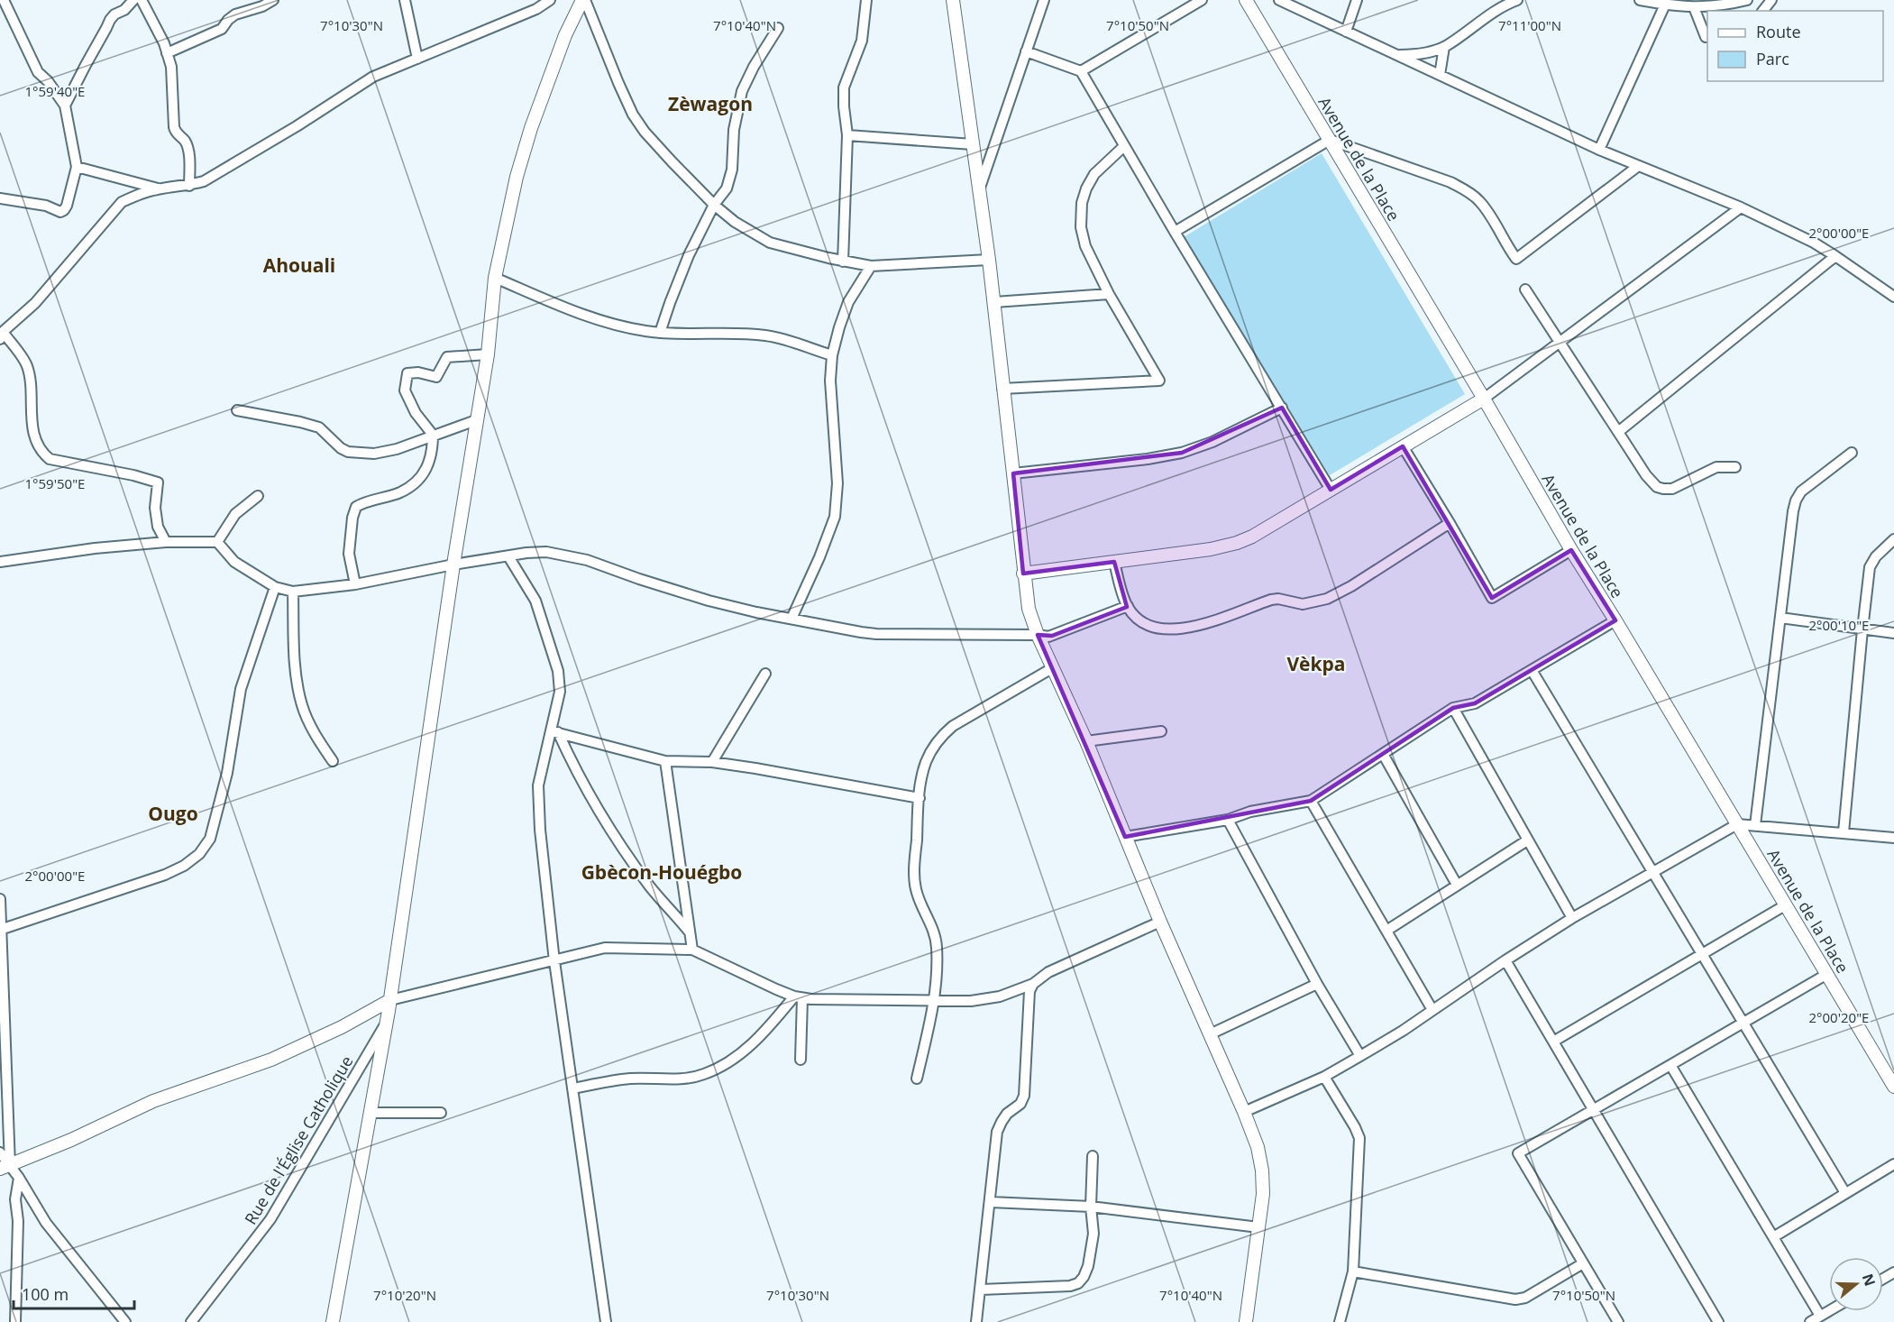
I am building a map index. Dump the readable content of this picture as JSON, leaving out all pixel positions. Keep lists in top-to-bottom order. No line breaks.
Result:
{"streets":{"street":["Avenue de la Place","Rue de l'Église Catholique"]},"districts":["Zèwagon","Ahouali","Vèkpa","Ougo","Gbècon-Houégbo"],"legend":["Route","Parc"],"scale_bar":"100 m","north":"right","coordinates":["7°10'30\"N","7°10'40\"N","7°10'50\"N","7°11'00\"N","1°59'40\"E","2°00'00\"E","1°59'50\"E","2°00'10\"E","2°00'20\"E","7°10'20\"N"]}
